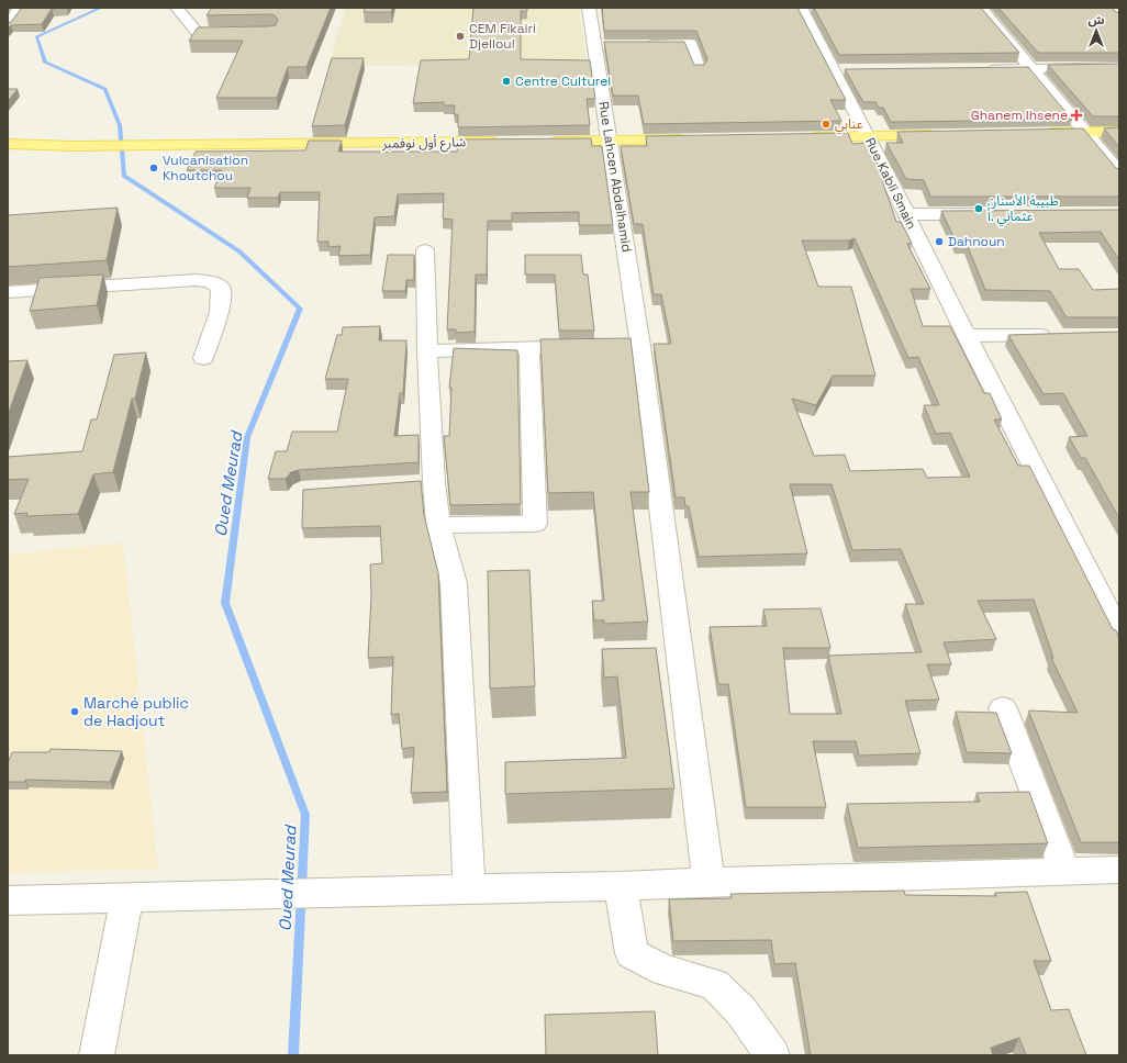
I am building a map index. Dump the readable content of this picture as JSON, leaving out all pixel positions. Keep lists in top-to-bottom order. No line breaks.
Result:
{"streets":{"main road":["شارع أول نوفمبر"],"street":["Rue Lahcen Abdelhamid","Rue Kabli Smain"]},"water":["Oued Meurad"],"places":{"other":["CEM Fikairi Djelloul","Centre Culturel","عنابي","Vulcanisation Khoutchou","طبيبة الأسنان عثماني .أ","Dahnoun","Marché public de Hadjout"],"health":["Ghanem Ihsene"]},"north":"top"}
